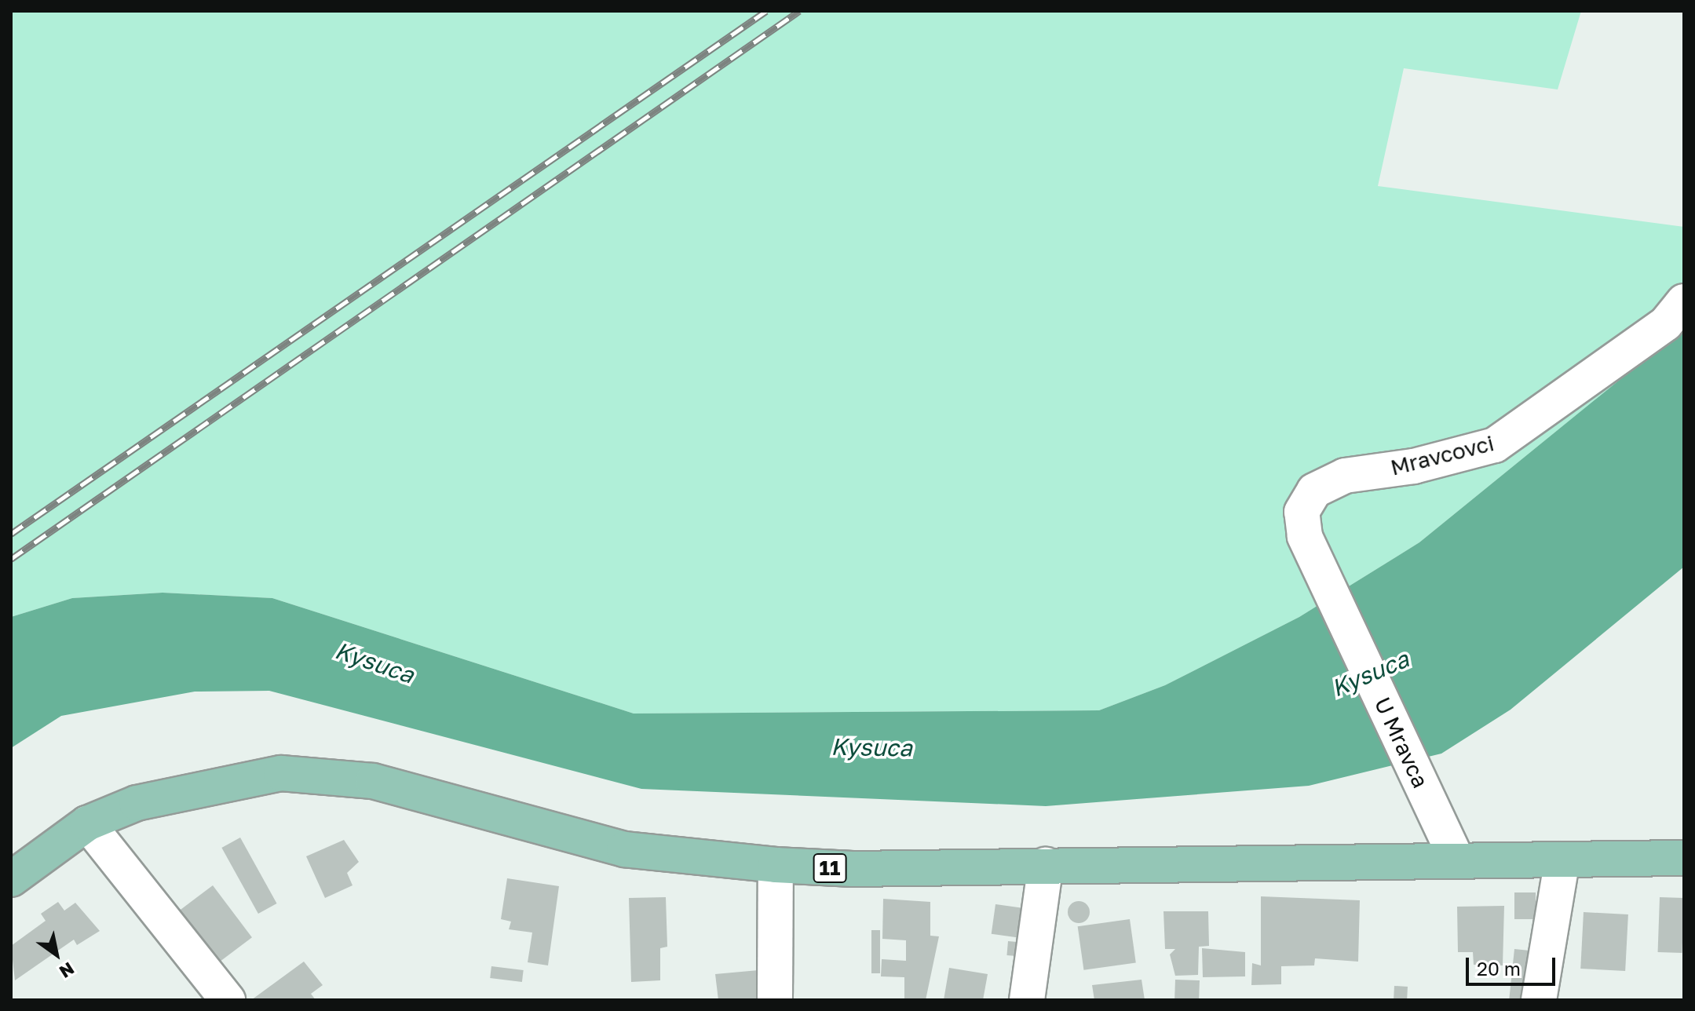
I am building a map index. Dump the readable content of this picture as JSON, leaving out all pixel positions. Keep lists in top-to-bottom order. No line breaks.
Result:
{"streets":{"main road":["11"],"street":["Mravcovci","U Mravca"]},"crossings":[["Mravcovci","U Mravca"],["U Mravca","11"]],"water":["Kysuca"],"scale_bar":"20 m","north":"bottom right"}
